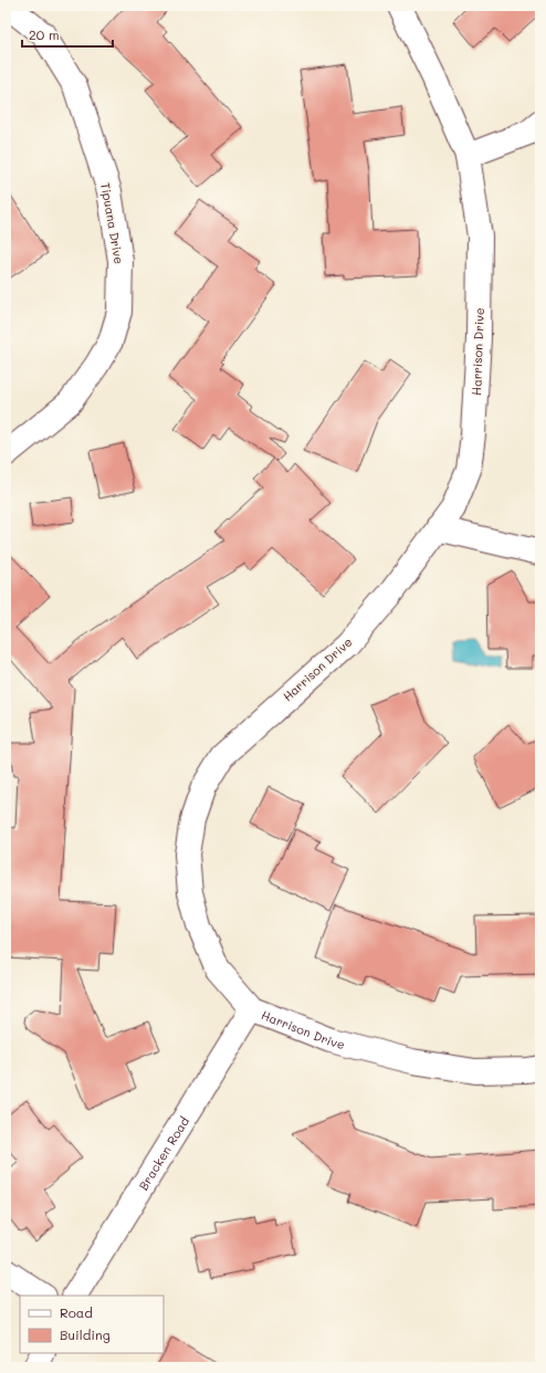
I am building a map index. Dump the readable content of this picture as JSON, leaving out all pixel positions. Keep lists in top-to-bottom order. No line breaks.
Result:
{"streets":{"street":["Tipuana Drive","Harrison Drive","Bracken Road"]},"crossings":[["Harrison Drive","Bracken Road"]],"legend":["Road","Building"],"scale_bar":"20 m"}
